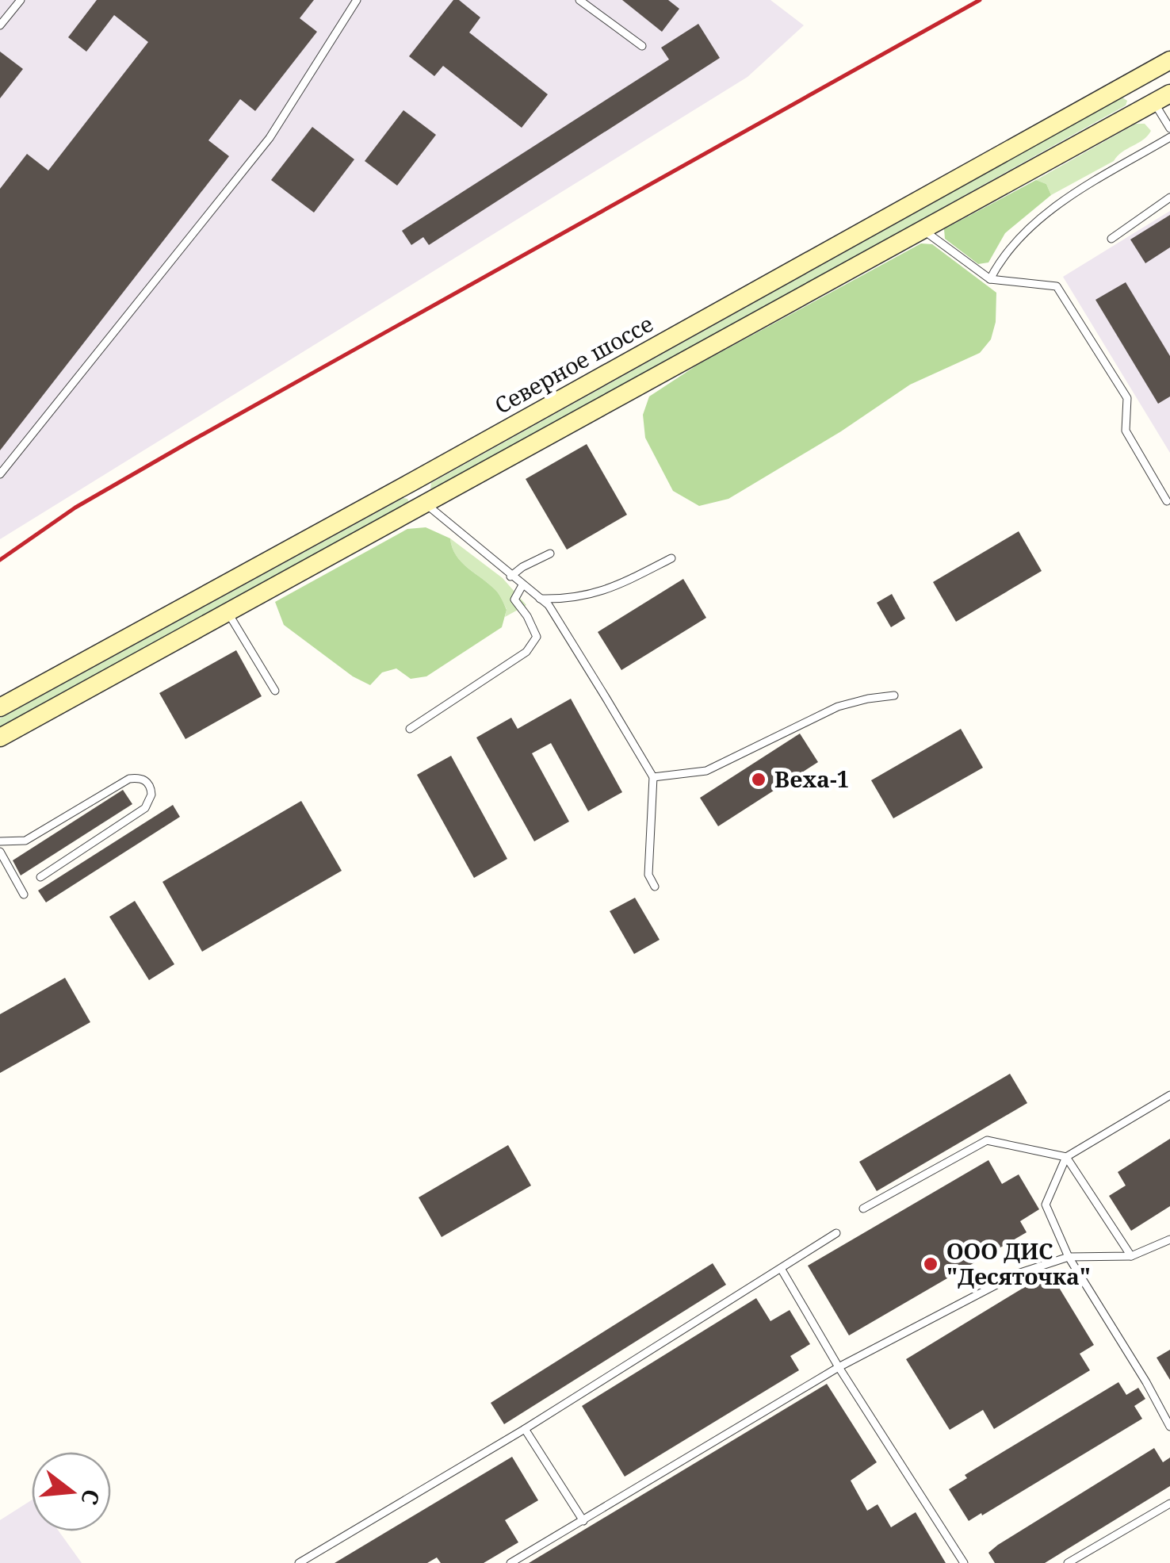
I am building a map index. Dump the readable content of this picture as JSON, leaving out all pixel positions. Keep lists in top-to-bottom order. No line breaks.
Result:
{"streets":{"main road":["Северное шоссе"]},"places":["Веха-1","ООО ДИС \"Десяточка\""],"north":"right"}
